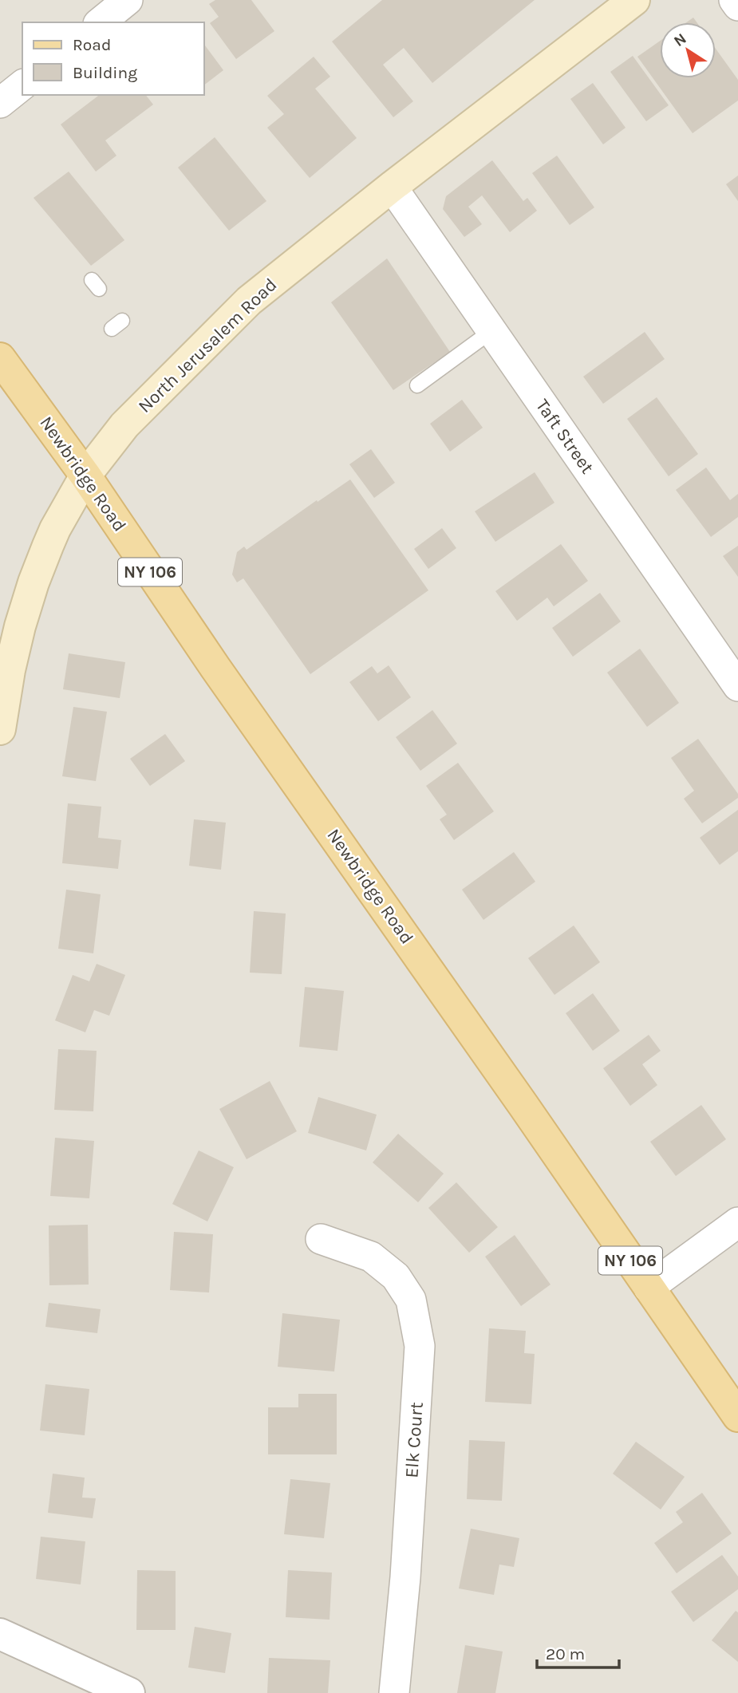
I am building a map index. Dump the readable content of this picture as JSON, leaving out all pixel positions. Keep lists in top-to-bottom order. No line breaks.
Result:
{"streets":{"main road":["North Jerusalem Road","Newbridge Road","NY 106"],"street":["Taft Street","Elk Court"]},"crossings":[["North Jerusalem Road","Taft Street"],["North Jerusalem Road","Newbridge Road"]],"legend":["Road","Building"],"scale_bar":"20 m","north":"top left"}
